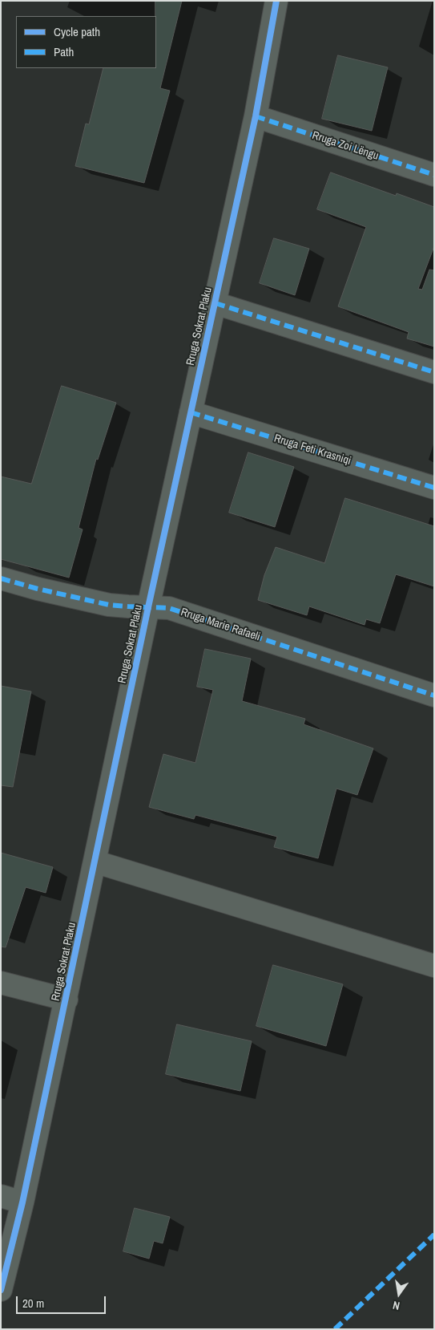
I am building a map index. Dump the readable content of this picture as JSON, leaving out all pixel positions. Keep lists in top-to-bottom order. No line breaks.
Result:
{"streets":{"street":["Rruga Zoi Lëngu","Rruga Sokrat Plaku","Rruga Feti Krasniqi","Rruga Marie Rafaeli"]},"crossings":[["Rruga Zoi Lëngu","Rruga Sokrat Plaku"],["Rruga Sokrat Plaku","Rruga Feti Krasniqi"],["Rruga Sokrat Plaku","Rruga Marie Rafaeli"]],"legend":["Cycle path","Path"],"scale_bar":"20 m","north":"bottom"}
